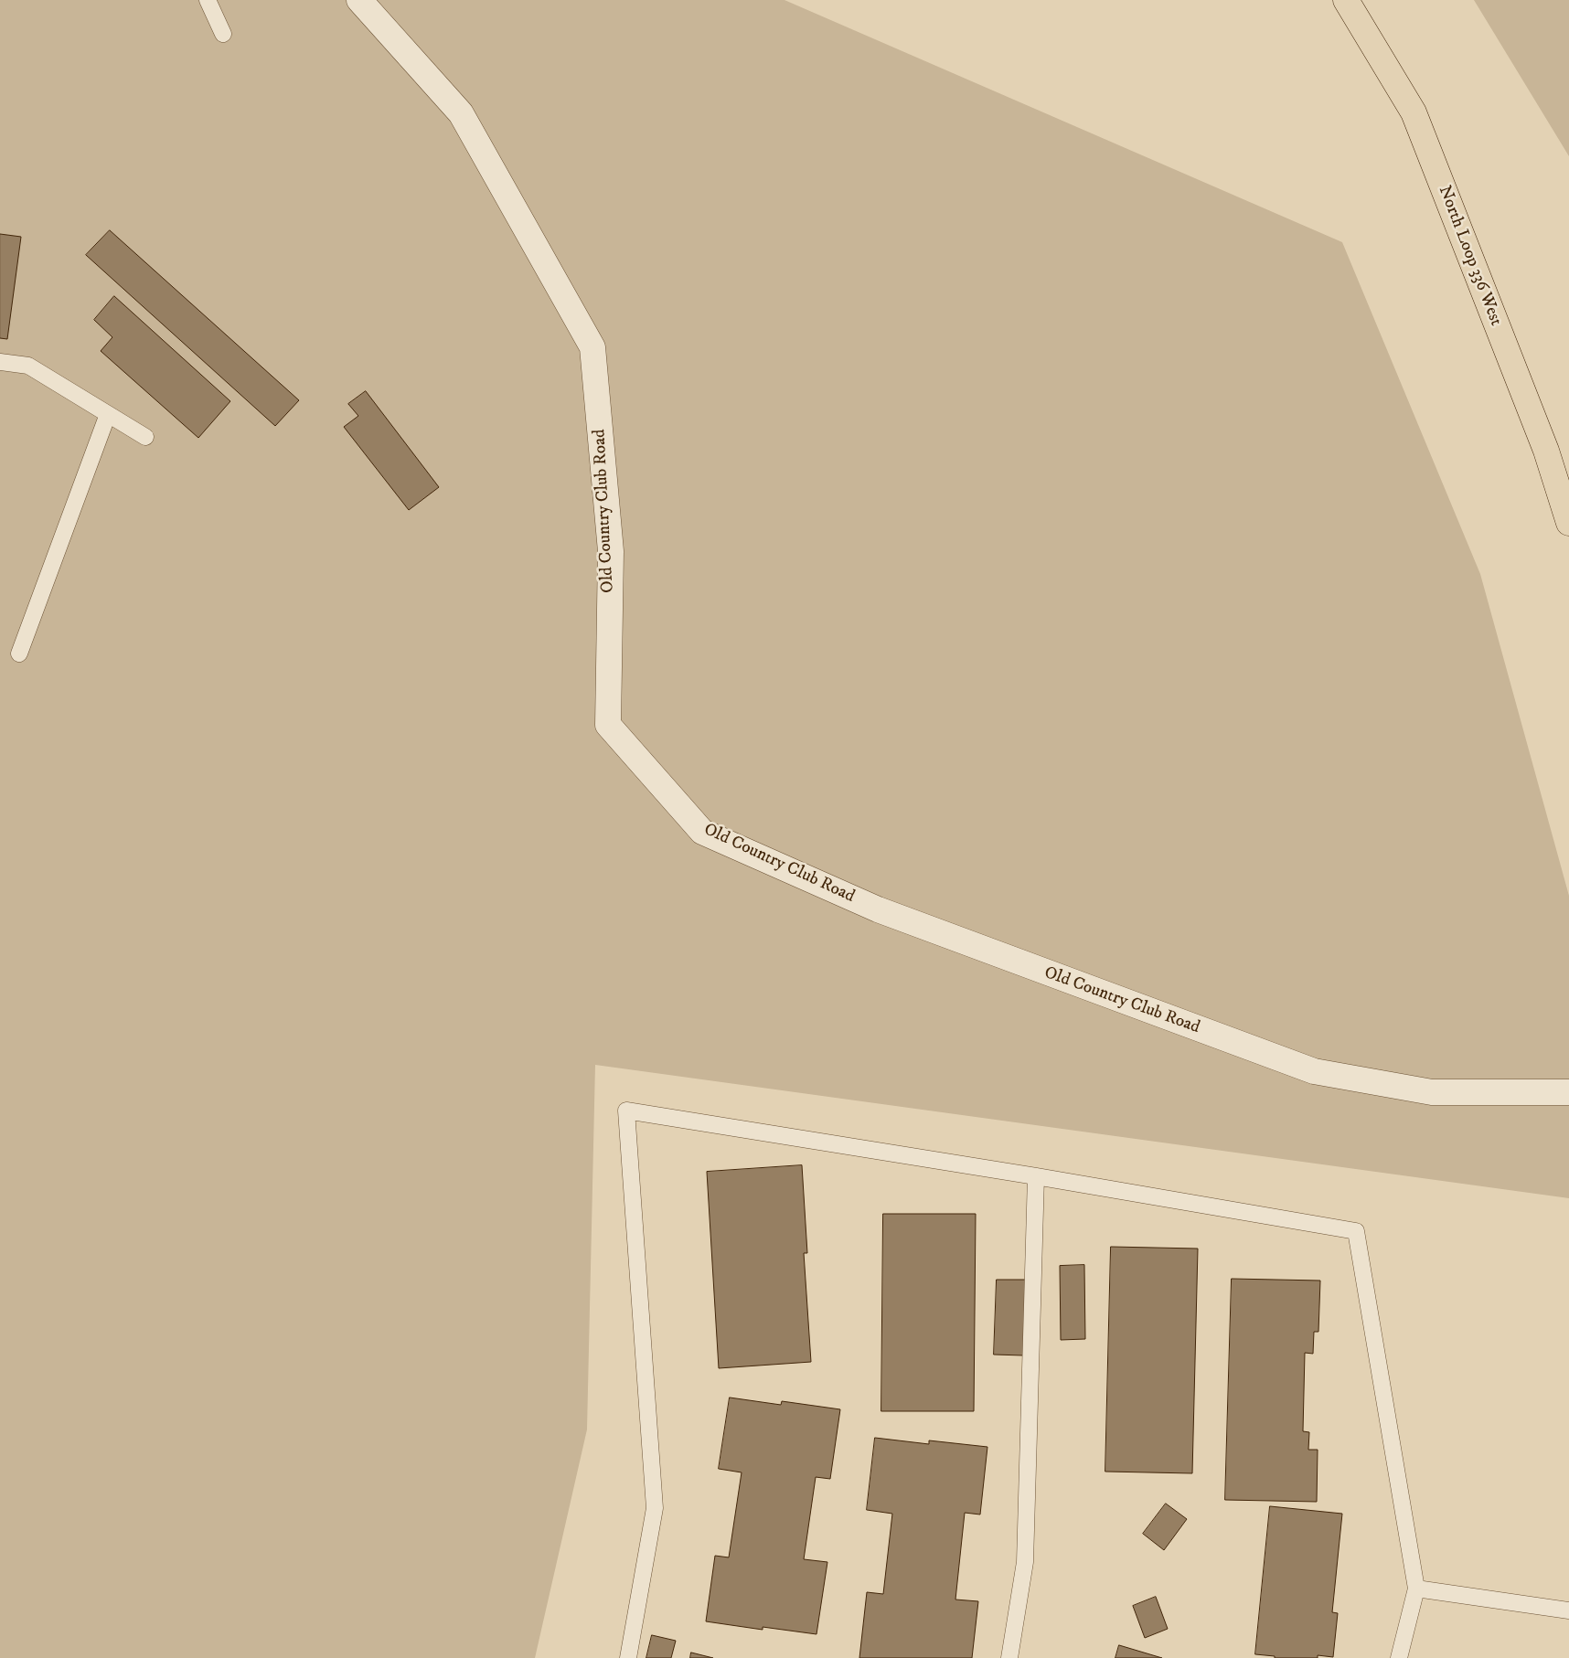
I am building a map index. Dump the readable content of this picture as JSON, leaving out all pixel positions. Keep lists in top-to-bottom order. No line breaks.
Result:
{"streets":{"main road":["North Loop 336 West"],"street":["Old Country Club Road"]}}
